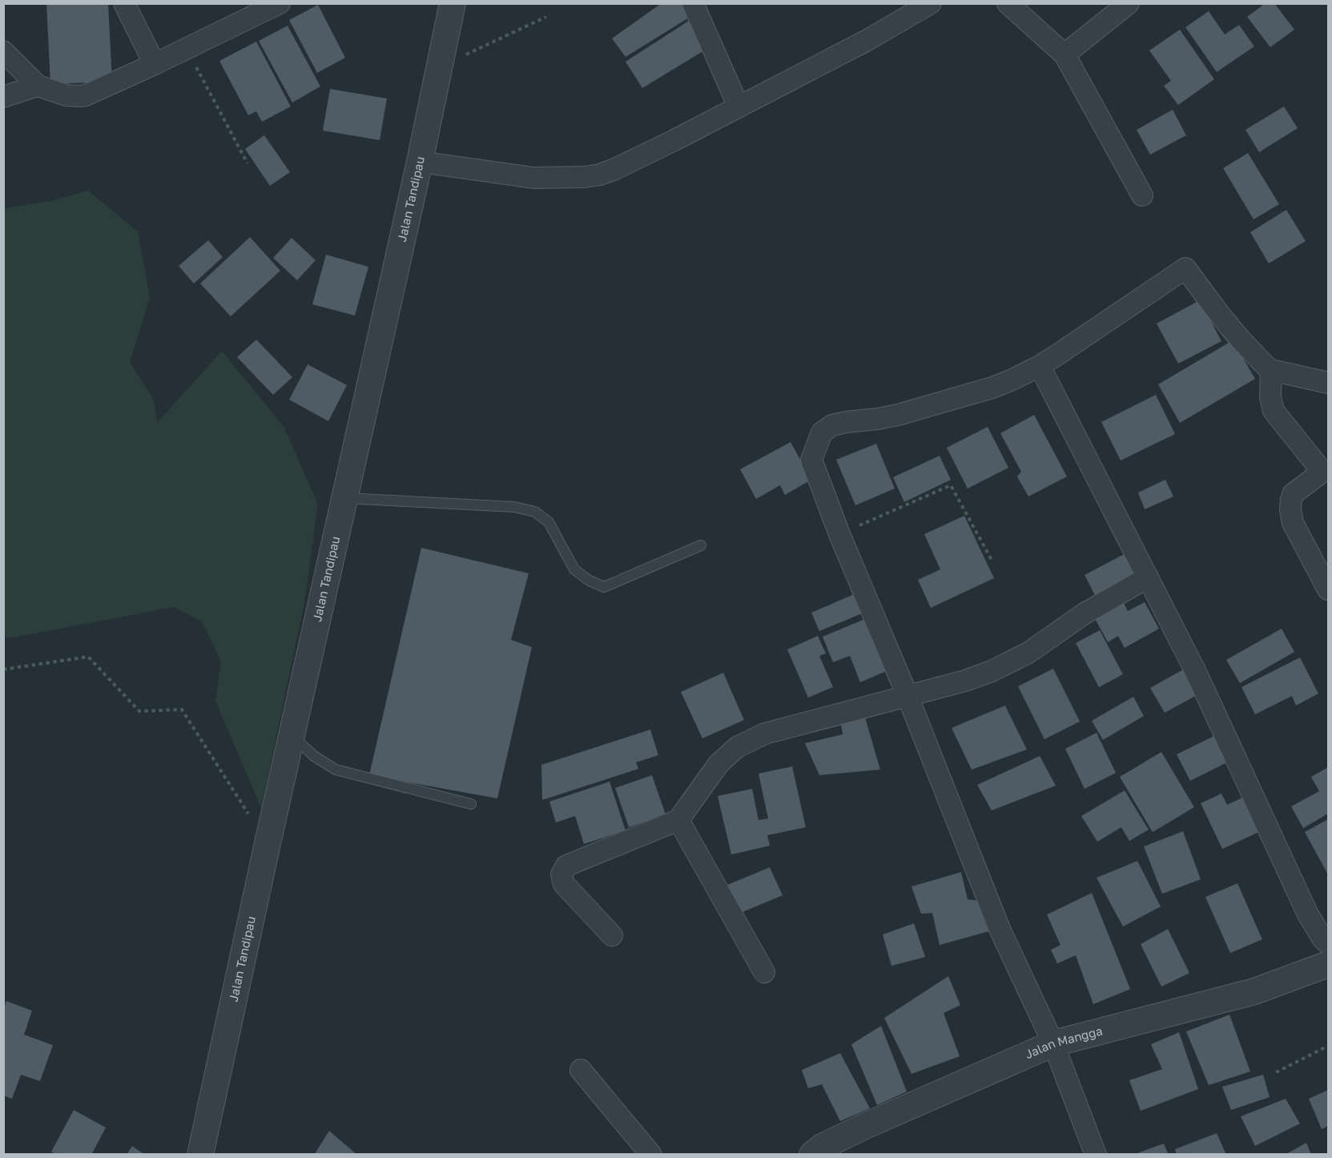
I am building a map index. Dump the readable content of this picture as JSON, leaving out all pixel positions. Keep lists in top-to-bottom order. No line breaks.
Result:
{"streets":{"street":["Jalan Tandipau","Jalan Mangga"]}}
